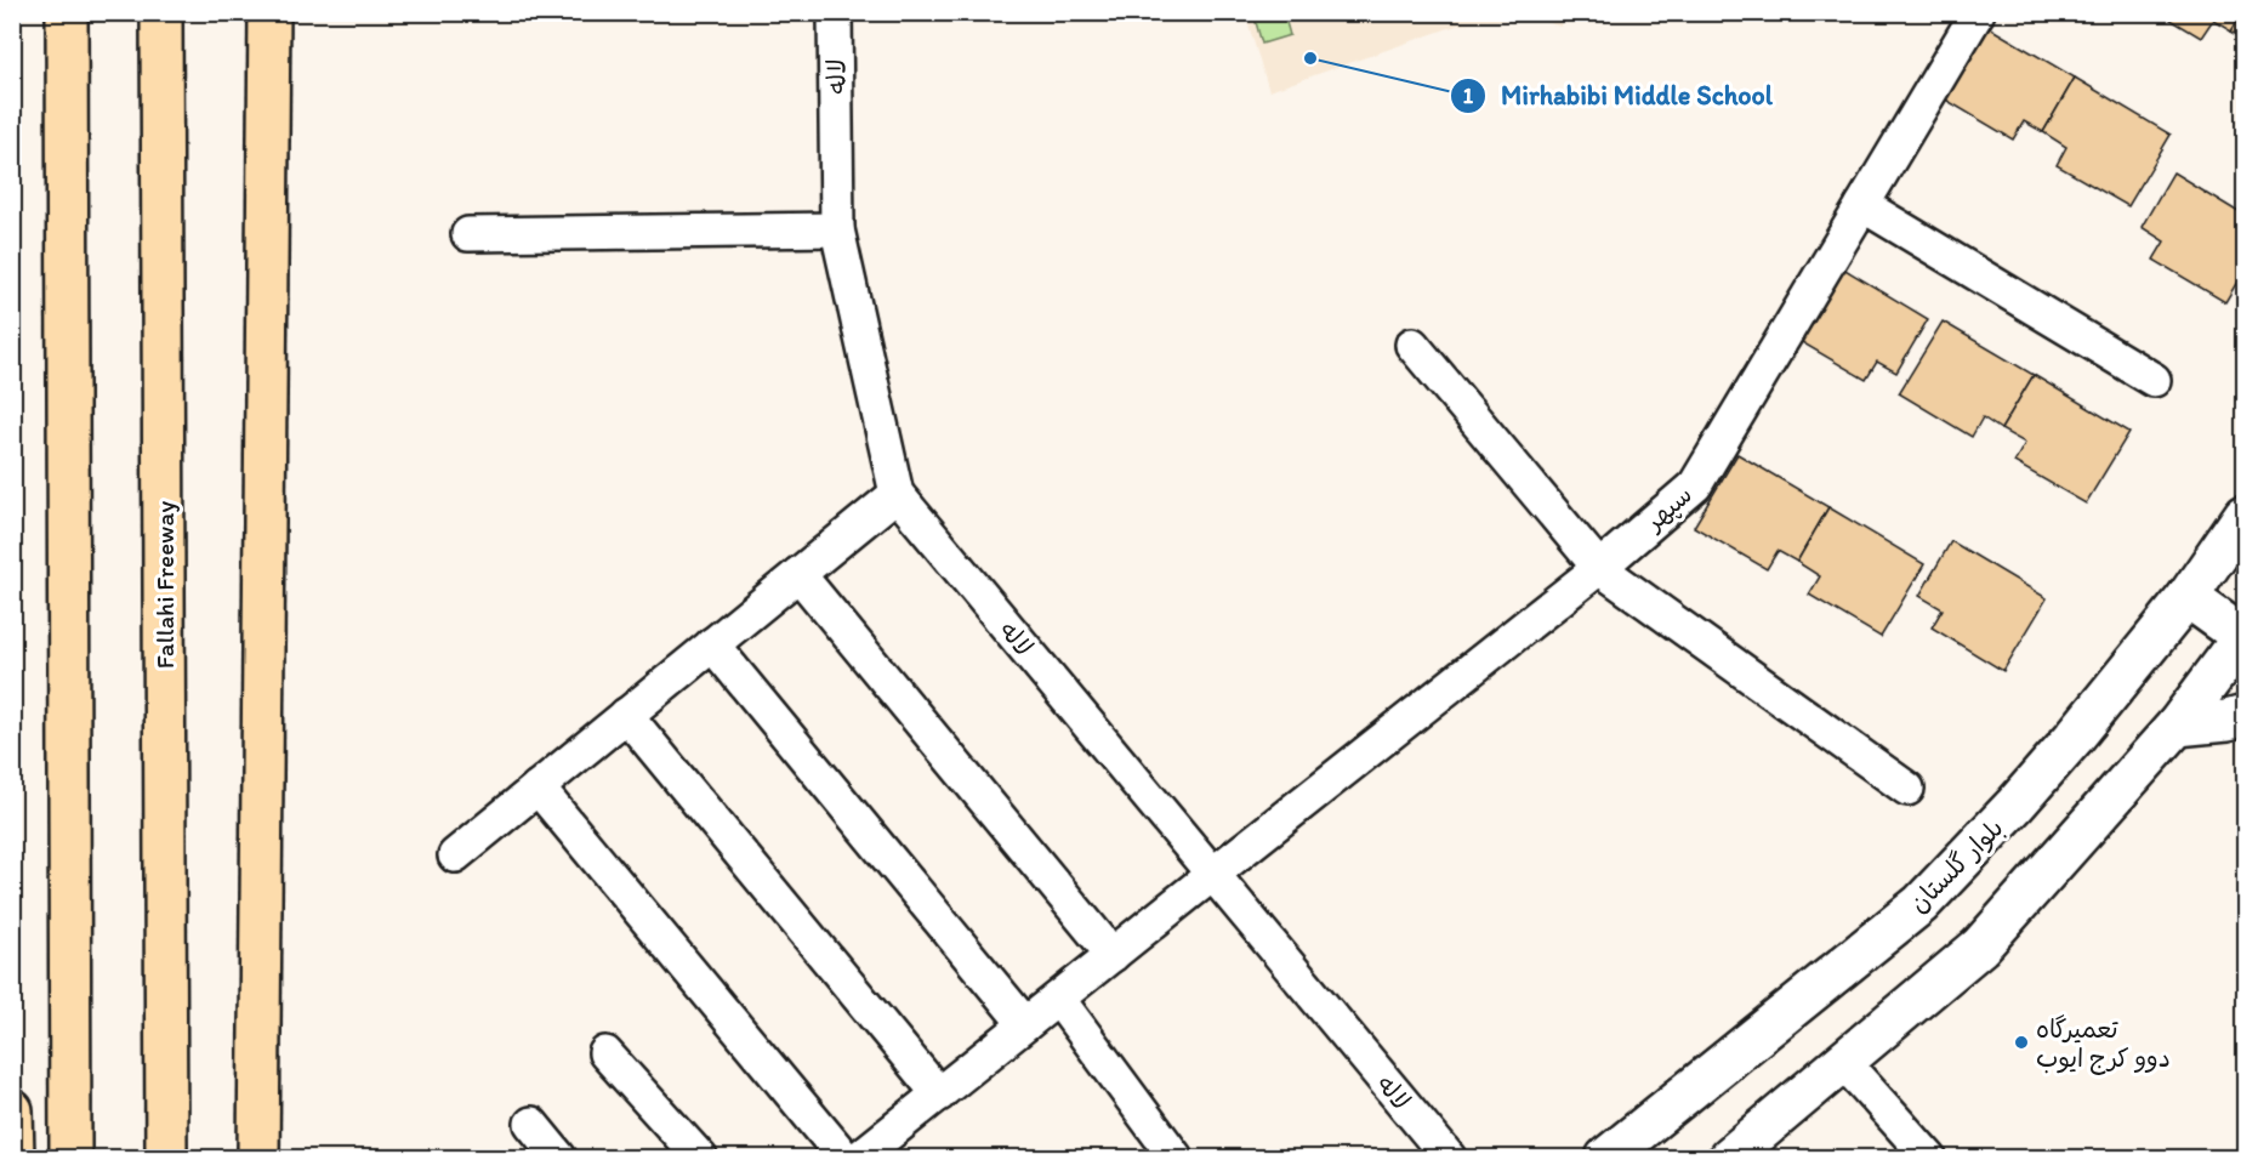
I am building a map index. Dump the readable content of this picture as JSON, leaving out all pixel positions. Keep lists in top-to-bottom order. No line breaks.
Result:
{"streets":{"main road":["Fallahi Freeway"],"street":["لاله","سپهر","بلوار گلستان"]},"crossings":[["لاله","سپهر"]],"places":["Mirhabibi Middle School","تعمیرگاه دوو کرج ایوب"]}
